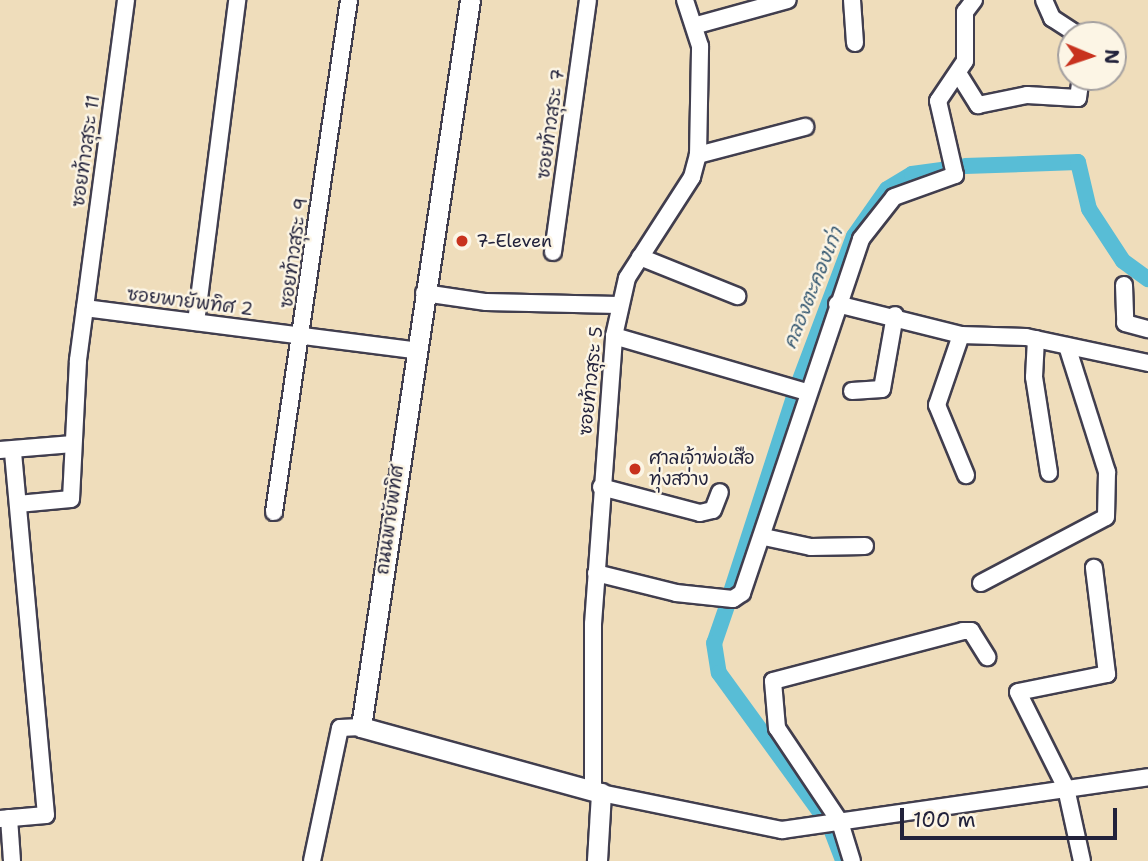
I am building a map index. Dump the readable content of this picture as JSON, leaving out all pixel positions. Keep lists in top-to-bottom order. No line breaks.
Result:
{"streets":{"street":["ซอยท้าวสุระ 7","ซอยท้าวสุระ 11","ซอยท้าวสุระ 9","ซอยพายัพทิศ 2","ซอยท้าวสุระ 5","ถนนพายัพทิศ"]},"crossings":[["ซอยท้าวสุระ 11","ซอยพายัพทิศ 2"],["ซอยท้าวสุระ 9","ซอยพายัพทิศ 2"],["ซอยพายัพทิศ 2","ถนนพายัพทิศ"]],"water":["คลองตะคองเก่า"],"places":["7-Eleven","ศาลเจ้าพ่อเสือ ทุ่งสว่าง"],"scale_bar":"100 m","north":"right"}
